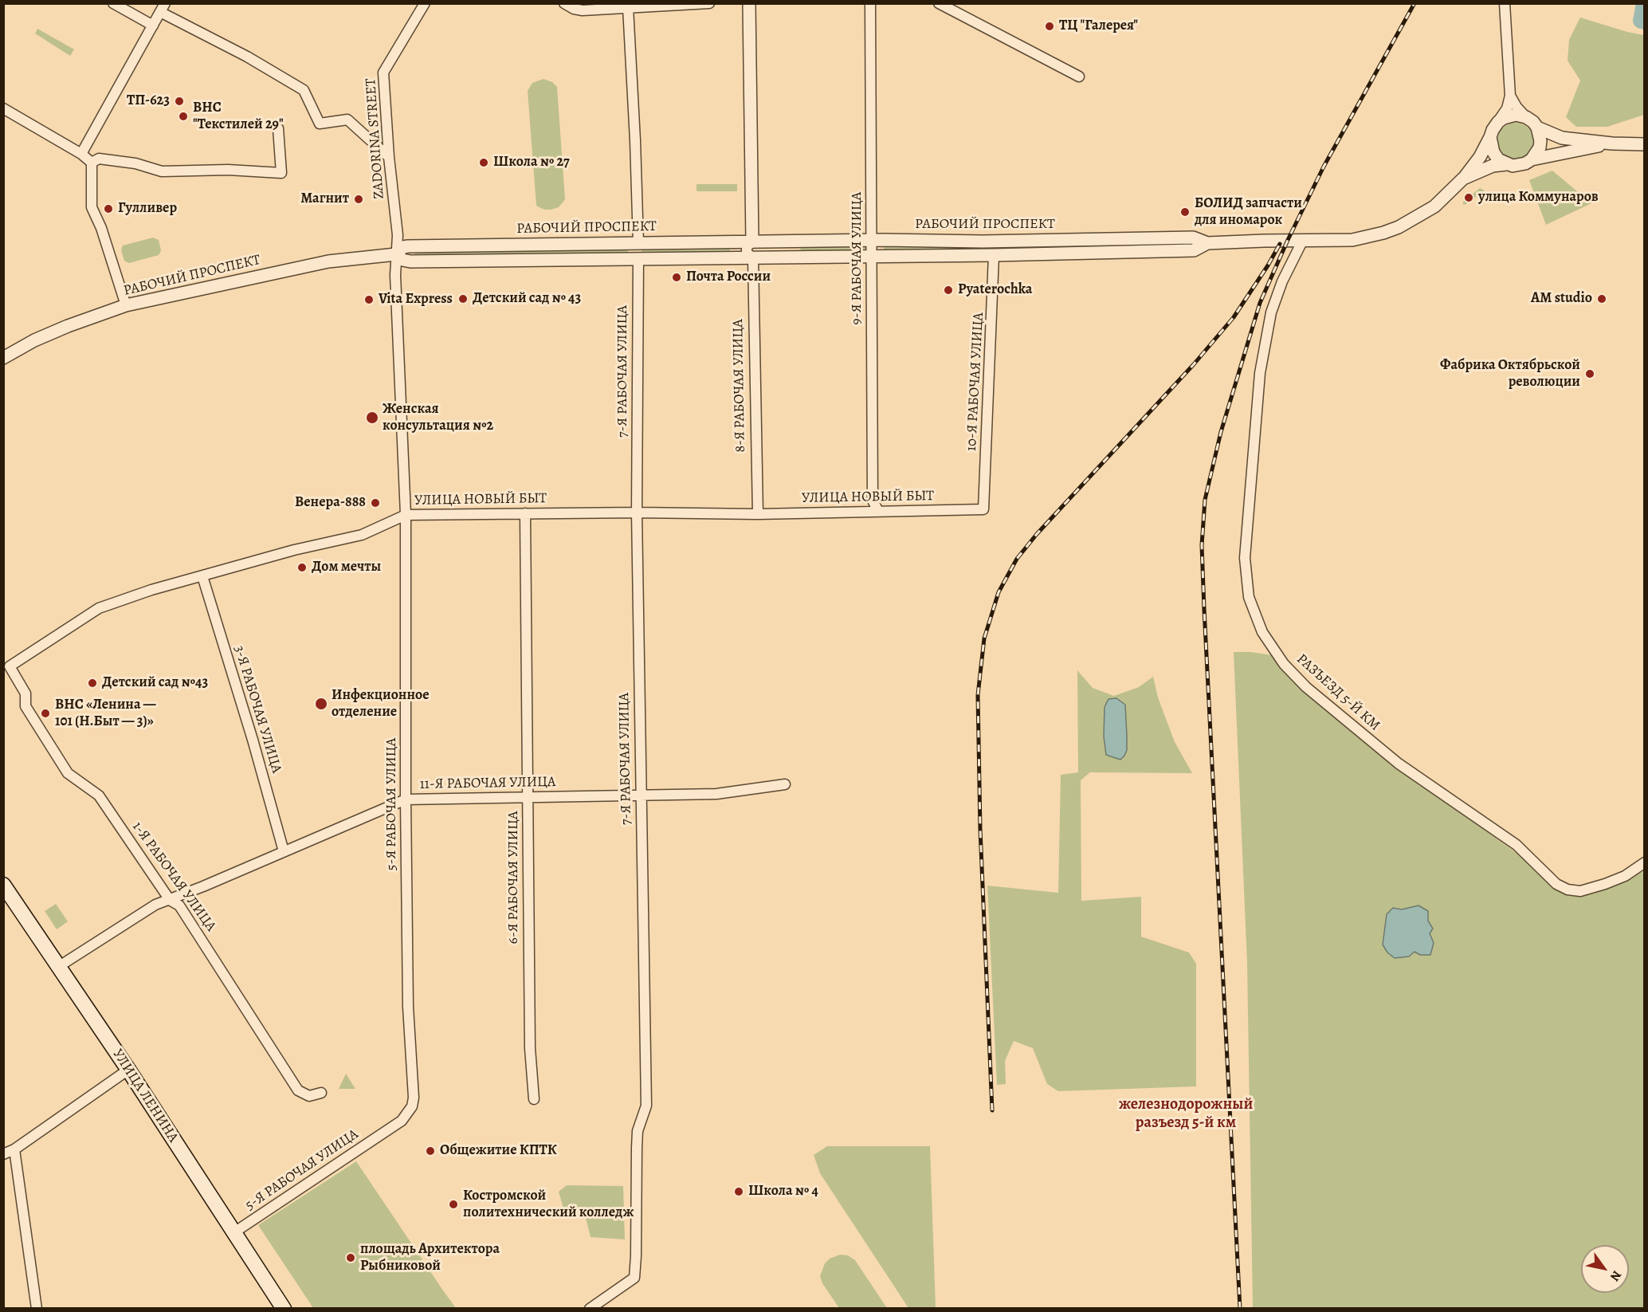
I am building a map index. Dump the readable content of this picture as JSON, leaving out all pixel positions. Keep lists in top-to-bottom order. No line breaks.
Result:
{"streets":{"main road":["УЛИЦА ЛЕНИНА"],"street":["ZADORINA STREET","РАБОЧИЙ ПРОСПЕКТ","9-Я РАБОЧАЯ УЛИЦА","7-Я РАБОЧАЯ УЛИЦА","10-Я РАБОЧАЯ УЛИЦА","8-Я РАБОЧАЯ УЛИЦА","УЛИЦА НОВЫЙ БЫТ","РАЗЪЕЗД 5-Й КМ","3-Я РАБОЧАЯ УЛИЦА","11-Я РАБОЧАЯ УЛИЦА","5-Я РАБОЧАЯ УЛИЦА","1-Я РАБОЧАЯ УЛИЦА","6-Я РАБОЧАЯ УЛИЦА"]},"crossings":[["ZADORINA STREET","РАБОЧИЙ ПРОСПЕКТ"],["ZADORINA STREET","5-Я РАБОЧАЯ УЛИЦА"],["РАБОЧИЙ ПРОСПЕКТ","9-Я РАБОЧАЯ УЛИЦА"],["РАБОЧИЙ ПРОСПЕКТ","7-Я РАБОЧАЯ УЛИЦА"],["РАБОЧИЙ ПРОСПЕКТ","10-Я РАБОЧАЯ УЛИЦА"],["РАБОЧИЙ ПРОСПЕКТ","8-Я РАБОЧАЯ УЛИЦА"],["РАБОЧИЙ ПРОСПЕКТ","РАЗЪЕЗД 5-Й КМ"],["РАБОЧИЙ ПРОСПЕКТ","5-Я РАБОЧАЯ УЛИЦА"],["9-Я РАБОЧАЯ УЛИЦА","УЛИЦА НОВЫЙ БЫТ"],["7-Я РАБОЧАЯ УЛИЦА","УЛИЦА НОВЫЙ БЫТ"],["7-Я РАБОЧАЯ УЛИЦА","11-Я РАБОЧАЯ УЛИЦА"],["10-Я РАБОЧАЯ УЛИЦА","УЛИЦА НОВЫЙ БЫТ"],["8-Я РАБОЧАЯ УЛИЦА","УЛИЦА НОВЫЙ БЫТ"],["УЛИЦА НОВЫЙ БЫТ","3-Я РАБОЧАЯ УЛИЦА"],["УЛИЦА НОВЫЙ БЫТ","5-Я РАБОЧАЯ УЛИЦА"],["УЛИЦА НОВЫЙ БЫТ","1-Я РАБОЧАЯ УЛИЦА"],["УЛИЦА НОВЫЙ БЫТ","6-Я РАБОЧАЯ УЛИЦА"],["3-Я РАБОЧАЯ УЛИЦА","11-Я РАБОЧАЯ УЛИЦА"],["11-Я РАБОЧАЯ УЛИЦА","5-Я РАБОЧАЯ УЛИЦА"],["11-Я РАБОЧАЯ УЛИЦА","1-Я РАБОЧАЯ УЛИЦА"],["11-Я РАБОЧАЯ УЛИЦА","6-Я РАБОЧАЯ УЛИЦА"],["11-Я РАБОЧАЯ УЛИЦА","УЛИЦА ЛЕНИНА"],["5-Я РАБОЧАЯ УЛИЦА","УЛИЦА ЛЕНИНА"]],"districts":["железнодорожный разъезд 5-й км"],"places":["ТЦ \"Галерея\"","ТП-623","ВНС \"Текстилей 29\"","Школа № 27","улица Коммунаров","Магнит","Гулливер","БОЛИД запчасти для иномарок","Почта России","Pyaterochka","Детский сад № 43","AM studio","Vita Express","Фабрика Октябрьской революции","Женская консультация №2","Венера-888","Дом мечты","Детский сад №43","Инфекционное отделение","ВНС «Ленина — 101 (Н.Быт — 3)»","Общежитие КПТК","Школа № 4","Костромской политехнический колледж","площадь Архитектора Рыбниковой"],"north":"bottom right"}
